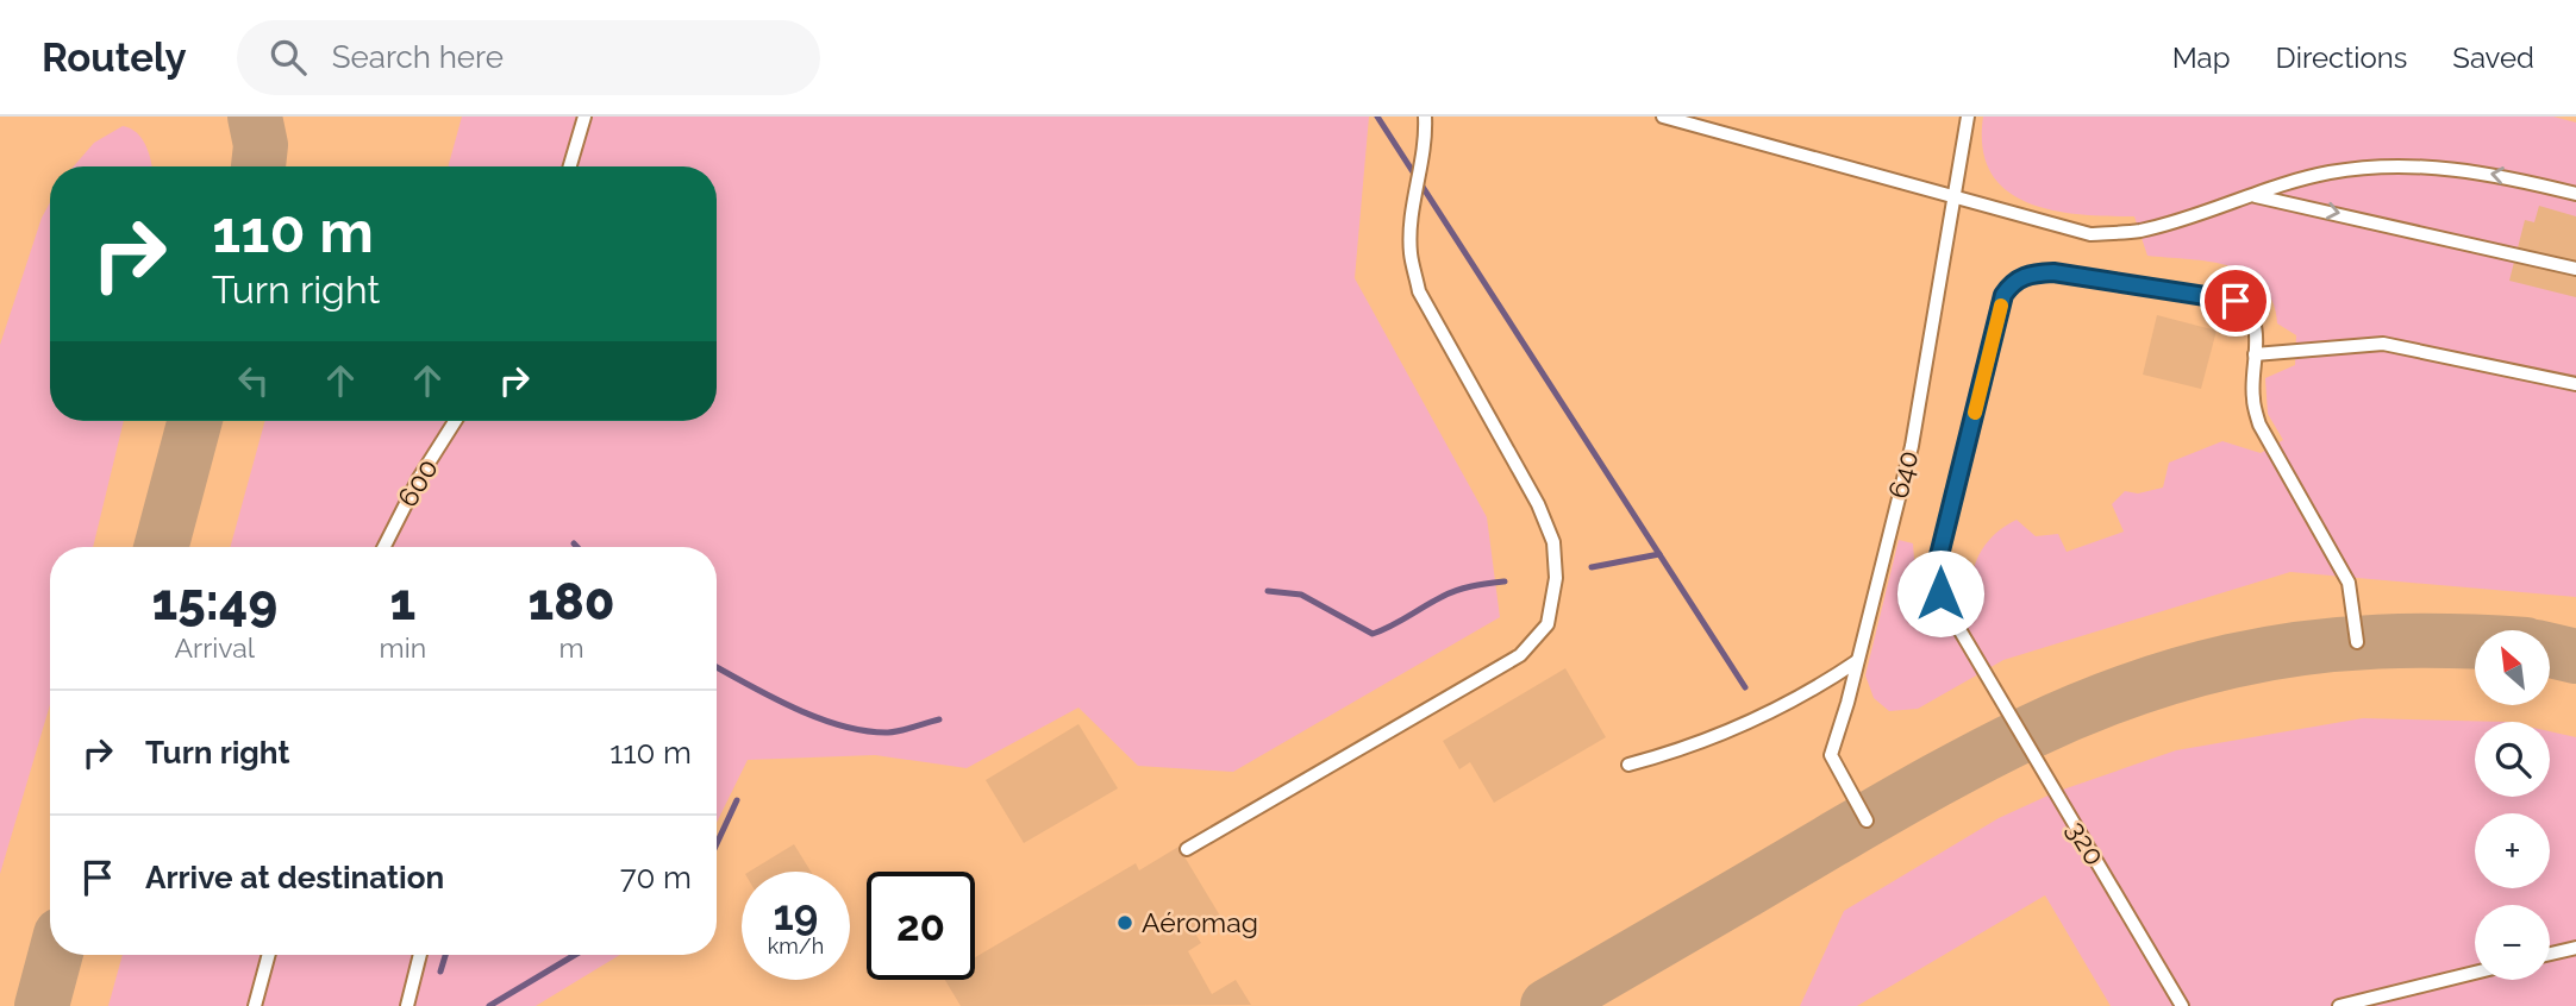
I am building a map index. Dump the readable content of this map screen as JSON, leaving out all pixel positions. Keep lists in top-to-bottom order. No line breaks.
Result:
{"streets":{"lane":["640","600","320"]},"places":["Aéromag"],"north":"top left","page":{"header":"Routely","search":"Search here","nav":["Map","Directions","Saved"],"turn":["110 m","Turn right"],"eta":["15:49","Arrival","1","min","180","m"],"map_buttons":["+","−"],"list":[{"name":"Turn right","value":"110 m"},{"name":"Arrive at destination","value":"70 m"}],"speed":"19 km/h","limit":"20"}}
